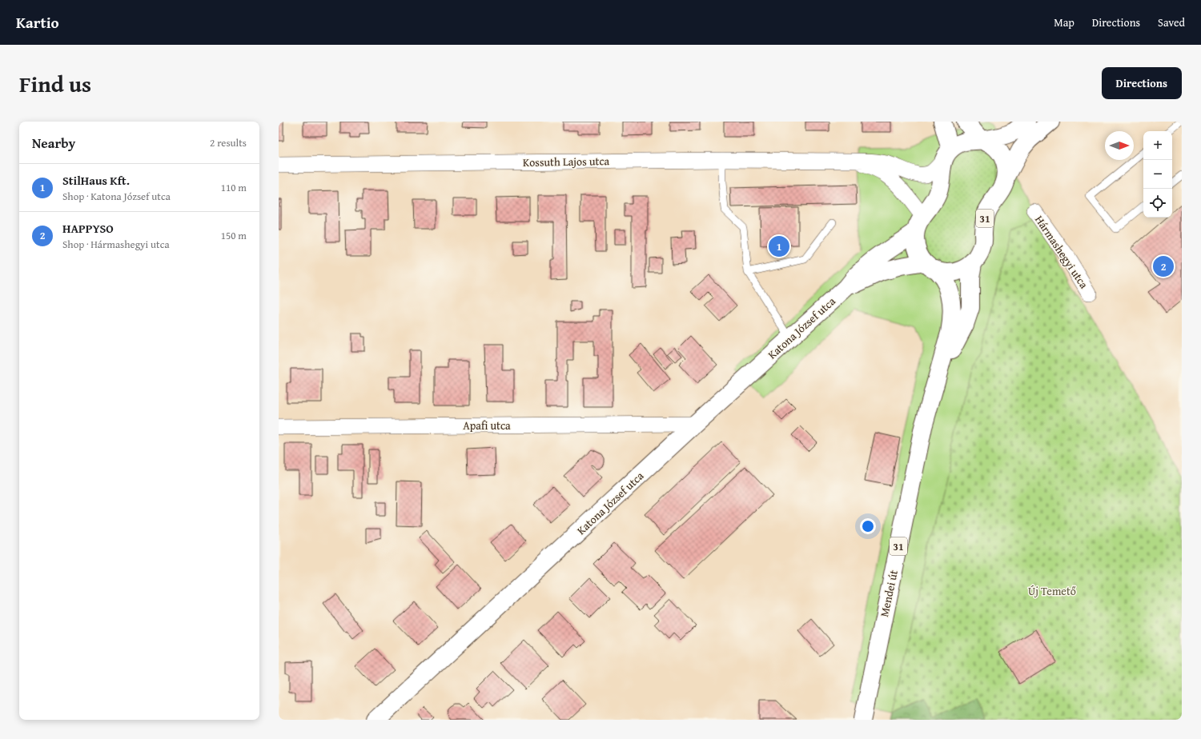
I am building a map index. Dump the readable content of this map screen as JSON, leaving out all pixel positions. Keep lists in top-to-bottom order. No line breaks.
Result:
{"streets":{"main road":["31","Katona József utca","Mendei út"],"street":["Kossuth Lajos utca","Hármashegyi utca","Apafi utca"]},"crossings":[["Kossuth Lajos utca","31"],["31","Katona József utca"],["31","Mendei út"],["Katona József utca","Apafi utca"]],"parks":["Új Temető"],"north":"right","page":{"header":"Kartio","nav":["Map","Directions","Saved"],"title":"Find us","buttons":"Directions","heading":["Nearby","2 results"],"map_buttons":["+","−"],"list":[{"mark":"1","name":"StilHaus Kft.","note":"Shop · Katona József utca","value":"110 m"},{"mark":"2","name":"HAPPYSO","note":"Shop · Hármashegyi utca","value":"150 m"}],"pins":["1","2"]}}
